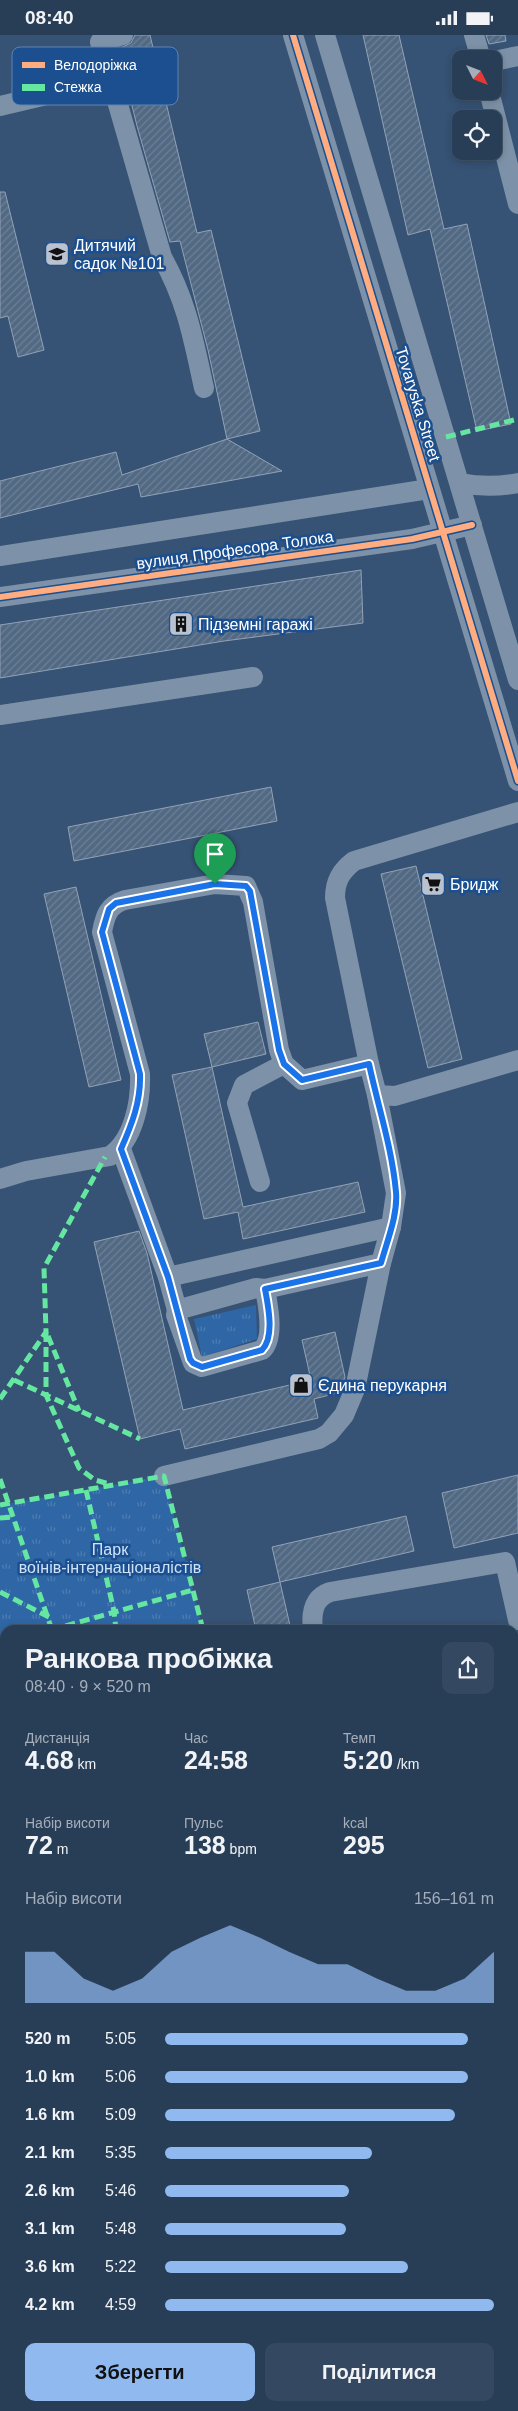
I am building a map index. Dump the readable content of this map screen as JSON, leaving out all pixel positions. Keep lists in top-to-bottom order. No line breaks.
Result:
{"streets":{"street":["Tovaryska Street","вулиця Професора Толока"]},"crossings":[["Tovaryska Street","вулиця Професора Толока"]],"parks":["Парк воїнів-інтернаціоналістів"],"places":{"school or university":["Дитячий садок №101"],"building":["Підземні гаражі"],"supermarket":["Бридж"],"shop":["Єдина перукарня"]},"legend":["Велодоріжка","Стежка"],"north":"bottom right","page":{"status":"08:40","heading":["Ранкова пробіжка","08:40 · 9 × 520 m"],"stats":[["Дистанція","4.68 km"],["Час","24:58"],["Темп","5:20 /km"],["Набір висоти","72 m"],["Пульс","138 bpm"],["kcal","295"]],"chart":["Набір висоти","156–161 m"],"list":[{"name":"520 m","note":"5:05"},{"name":"1.0 km","note":"5:06"},{"name":"1.6 km","note":"5:09"},{"name":"2.1 km","note":"5:35"},{"name":"2.6 km","note":"5:46"},{"name":"3.1 km","note":"5:48"},{"name":"3.6 km","note":"5:22"},{"name":"4.2 km","note":"4:59"}],"buttons":["Зберегти","Поділитися"]}}
